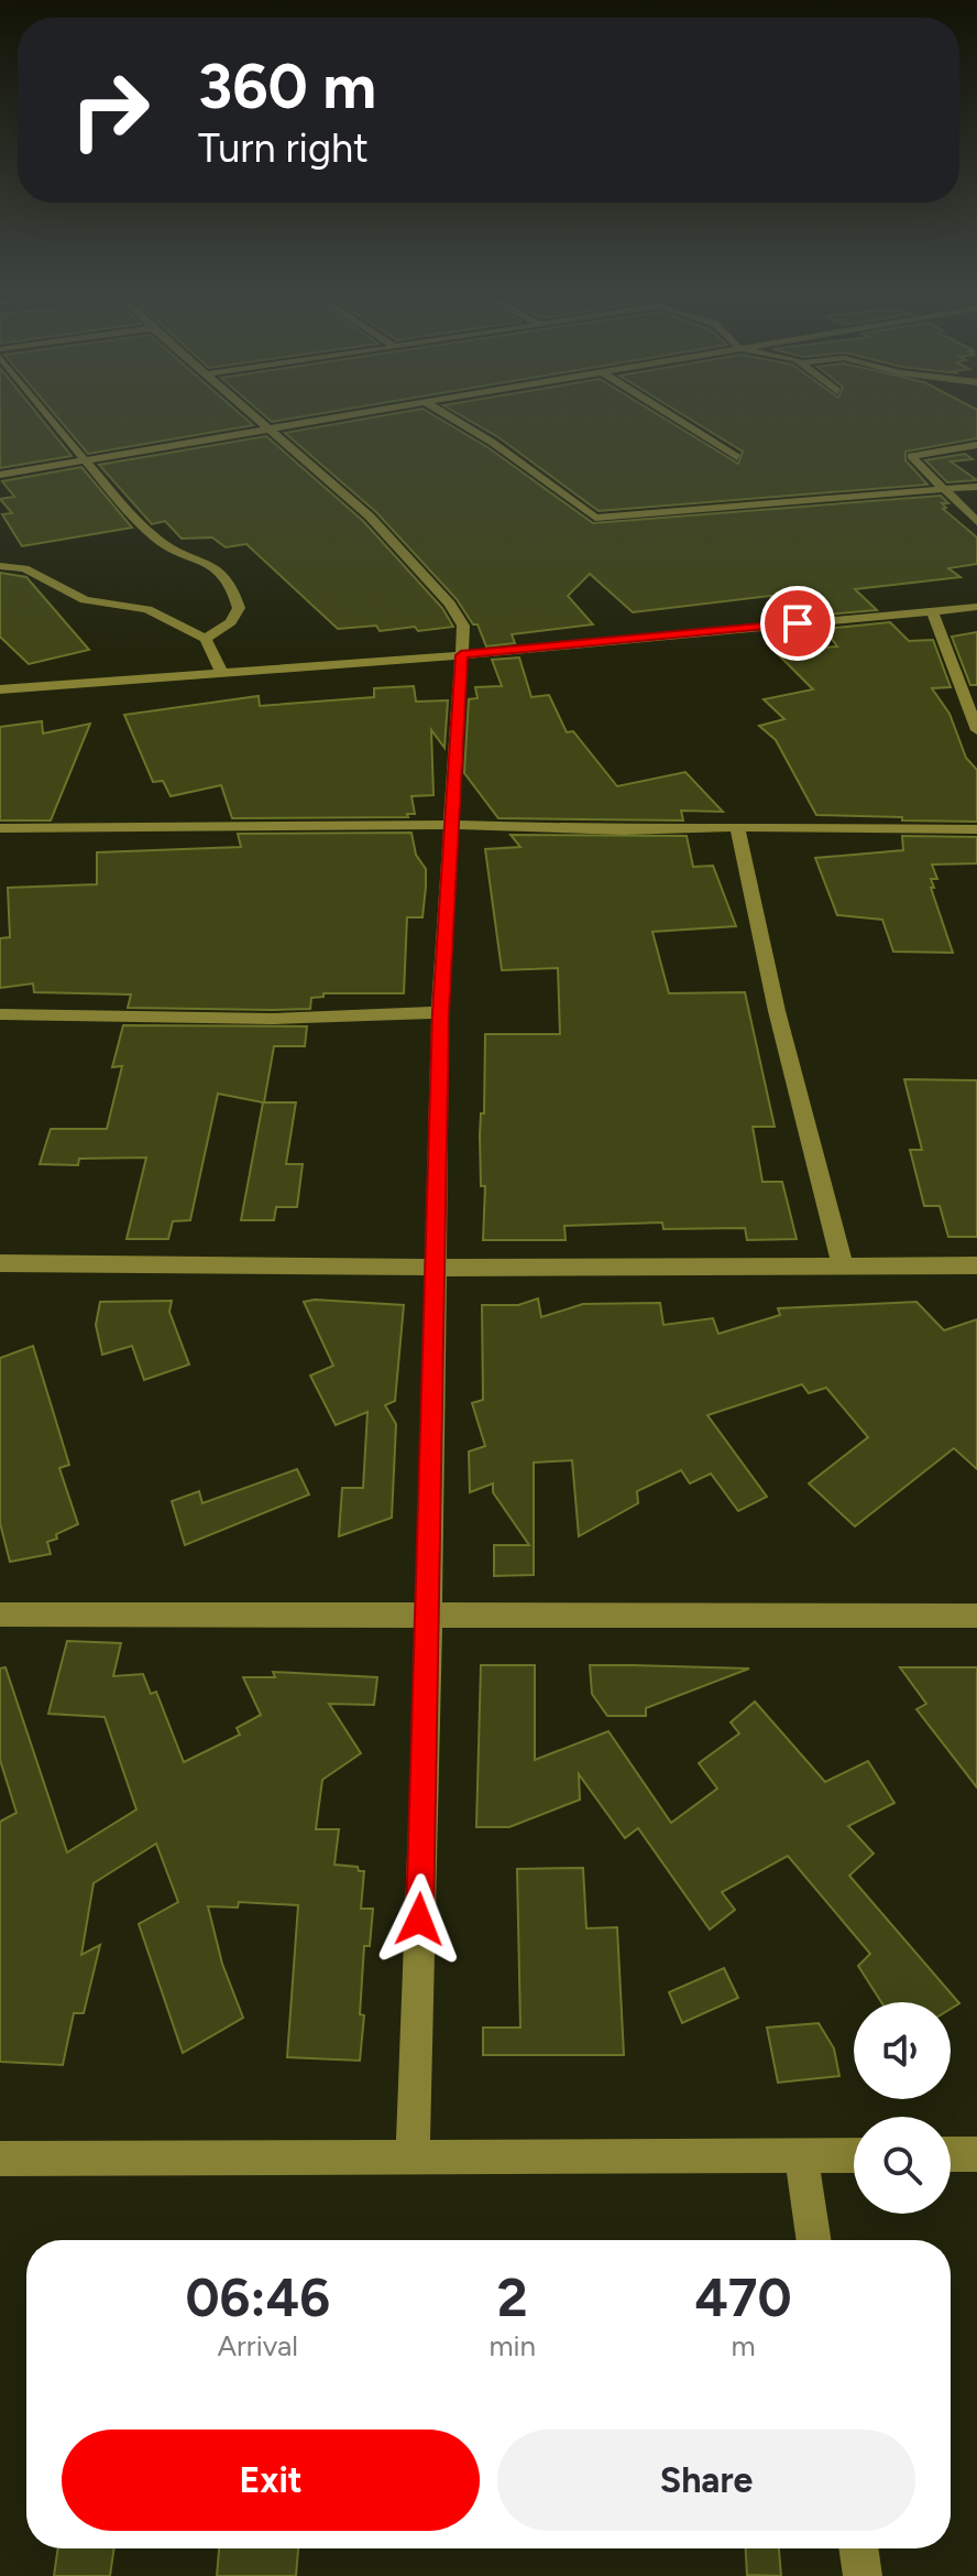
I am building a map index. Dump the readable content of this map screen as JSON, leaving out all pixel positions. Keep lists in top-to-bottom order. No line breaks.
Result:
{"page":{"turn":["360 m","Turn right"],"eta":["06:46","Arrival","2","min","470","m"],"buttons":["Exit","Share"]}}
